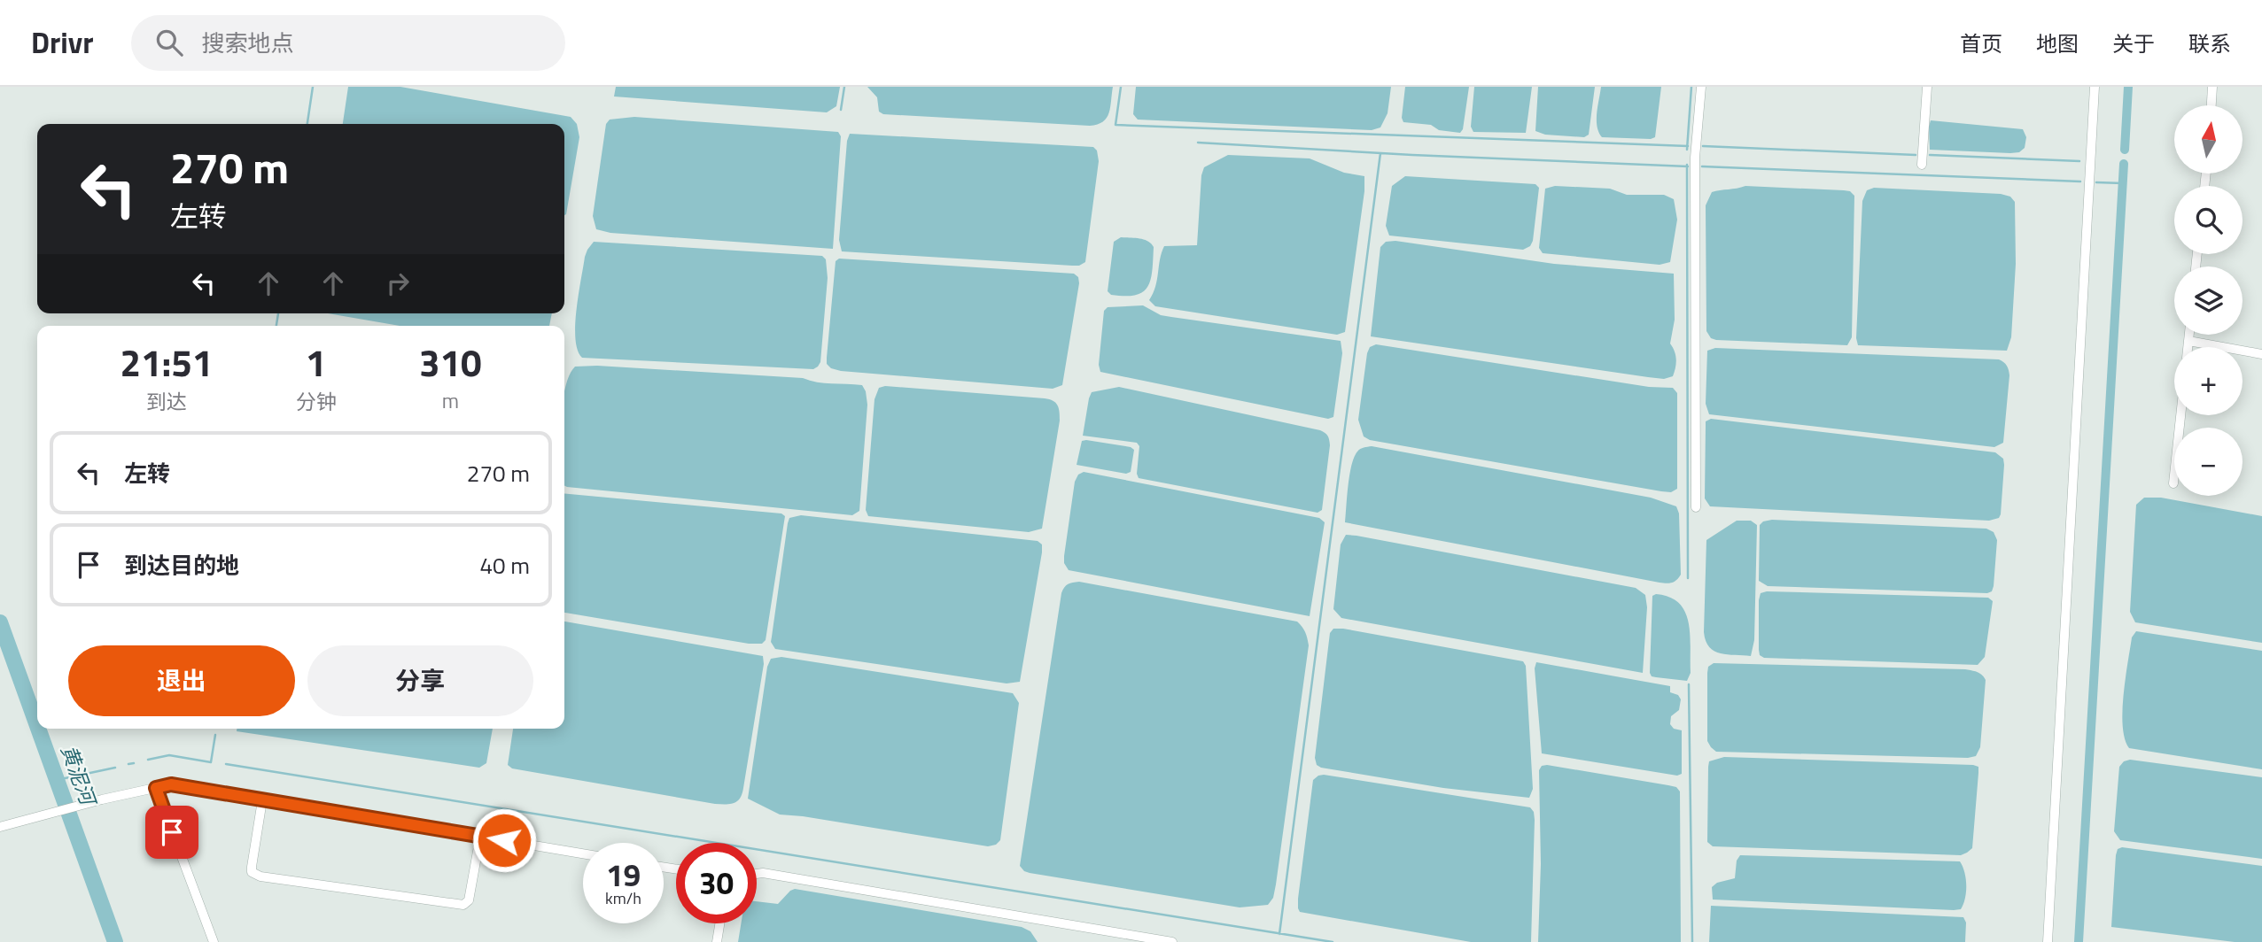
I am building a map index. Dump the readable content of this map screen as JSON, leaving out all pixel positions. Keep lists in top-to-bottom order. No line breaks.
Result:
{"water":["黄泥河"],"north":"top","page":{"header":"Drivr","search":"搜索地点","nav":["首页","地图","关于","联系"],"map_buttons":["+","−"],"turn":["270 m","左转"],"eta":["21:51","到达","1","分钟","310","m"],"list":[{"name":"左转","value":"270 m"},{"name":"到达目的地","value":"40 m"}],"buttons":["退出","分享"],"speed":"19 km/h","limit":"30"}}
